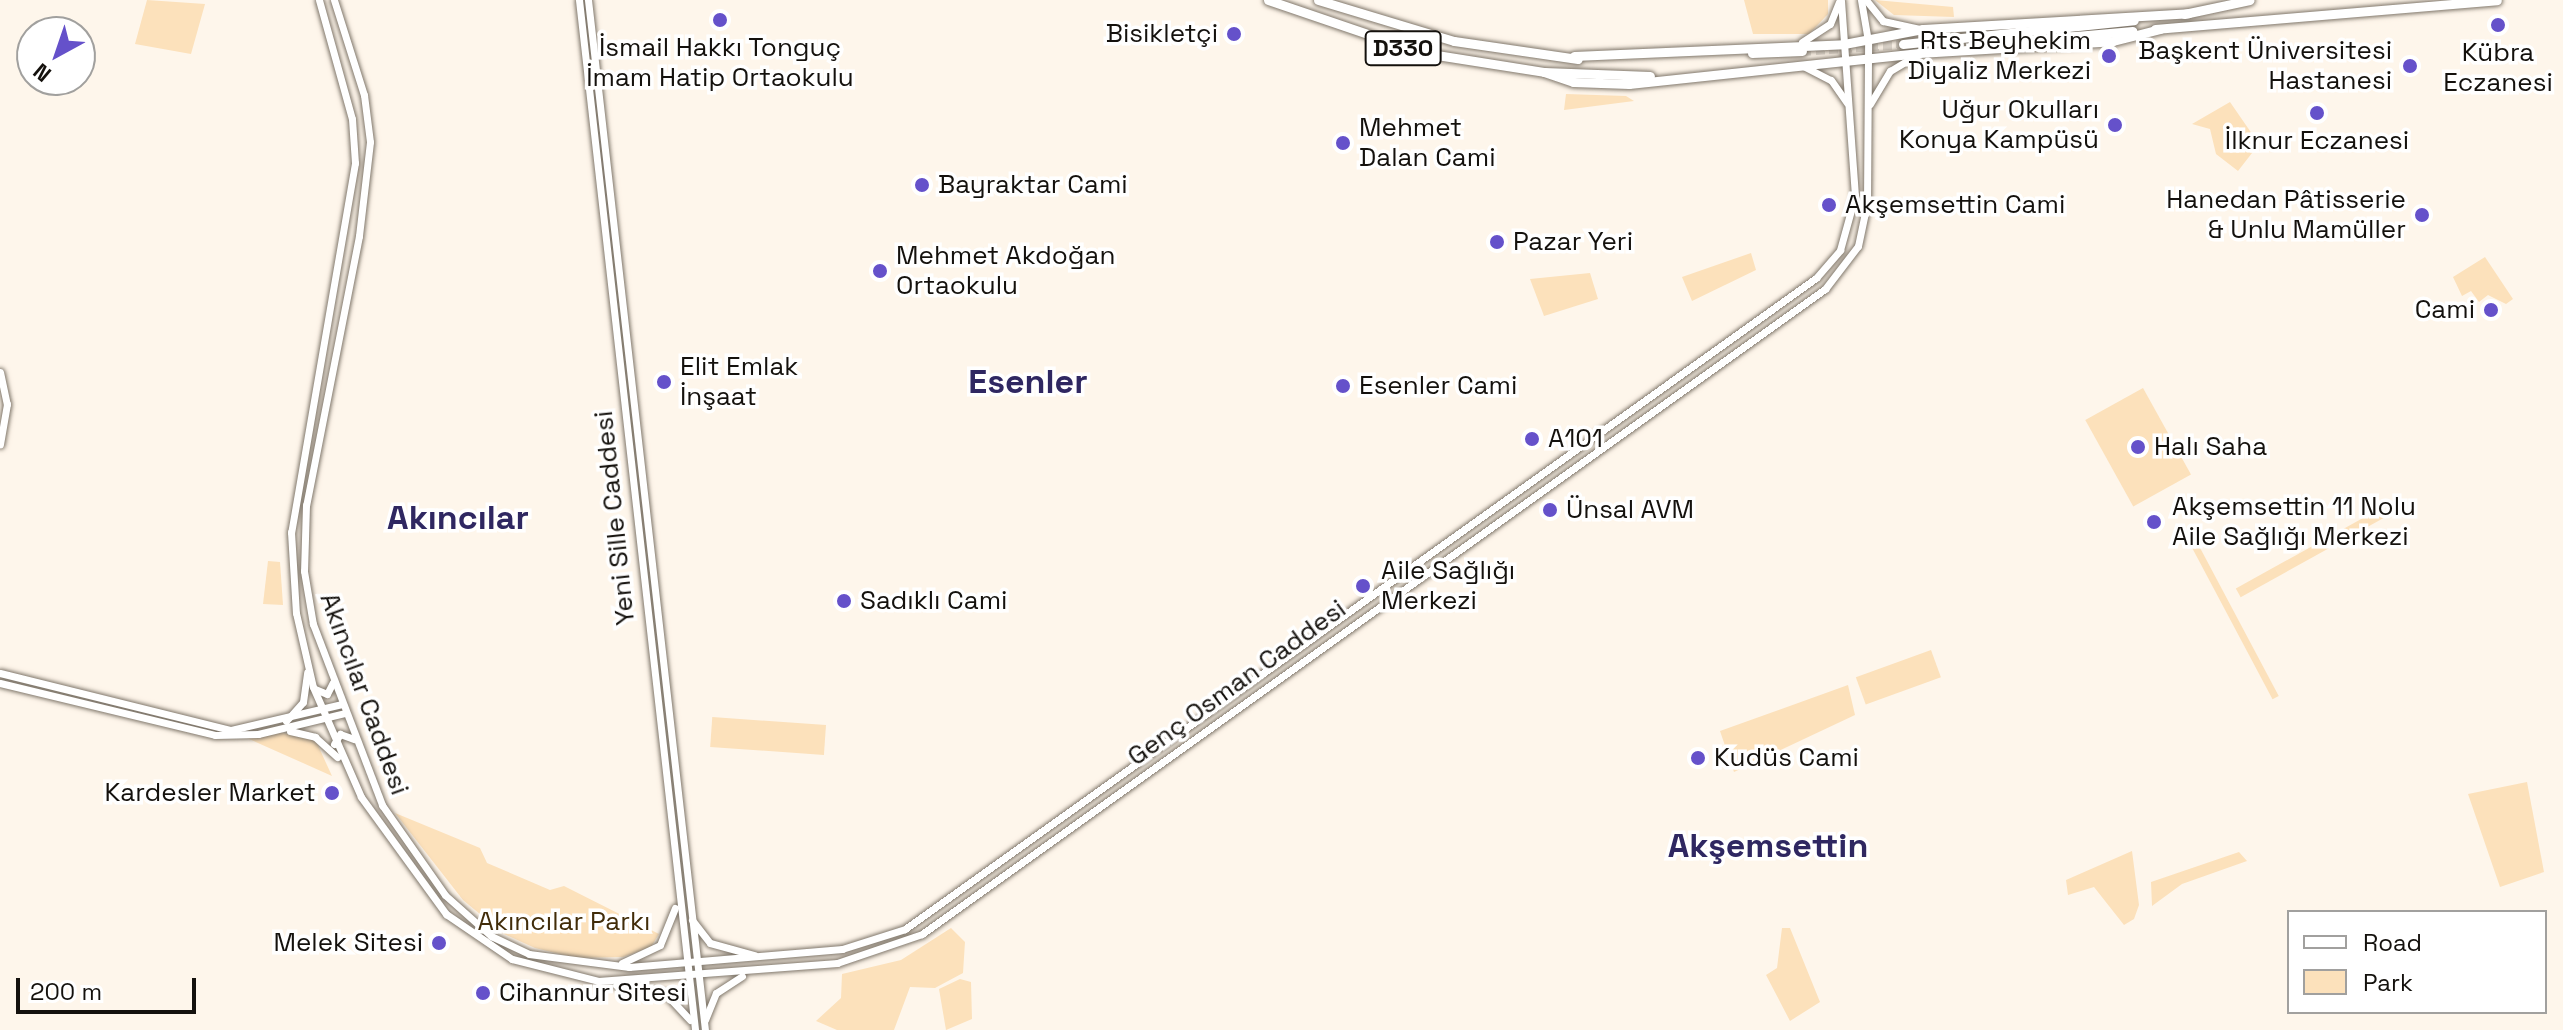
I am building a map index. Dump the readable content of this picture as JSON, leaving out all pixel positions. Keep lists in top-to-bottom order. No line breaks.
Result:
{"streets":{"highway":["D330"],"main road":["Yeni Sille Caddesi","Genç Osman Caddesi","Akıncılar Caddesi"]},"crossings":[["Yeni Sille Caddesi","Genç Osman Caddesi"],["Yeni Sille Caddesi","Akıncılar Caddesi"],["Genç Osman Caddesi","Akıncılar Caddesi"]],"districts":["Esenler","Akıncılar","Akşemsettin"],"parks":["Akıncılar Parkı"],"places":["İsmail Hakkı Tonguç İmam Hatip Ortaokulu","Kübra Eczanesi","Bisikletçi","Rts Beyhekim Diyaliz Merkezi","Başkent Üniversitesi Hastanesi","İlknur Eczanesi","Uğur Okulları Konya Kampüsü","Mehmet Dalan Cami","Bayraktar Cami","Akşemsettin Cami","Hanedan Pâtisserie & Unlu Mamüller","Pazar Yeri","Mehmet Akdoğan Ortaokulu","Cami","Elit Emlak İnşaat","Esenler Cami","A101","Halı Saha","Ünsal AVM","Akşemsettin 11 Nolu Aile Sağlığı Merkezi","Aile Sağlığı Merkezi","Sadıklı Cami","Kudüs Cami","Kardesler Market","Melek Sitesi","Cihannur Sitesi"],"legend":["Road","Park"],"scale_bar":"200 m","north":"bottom left"}
